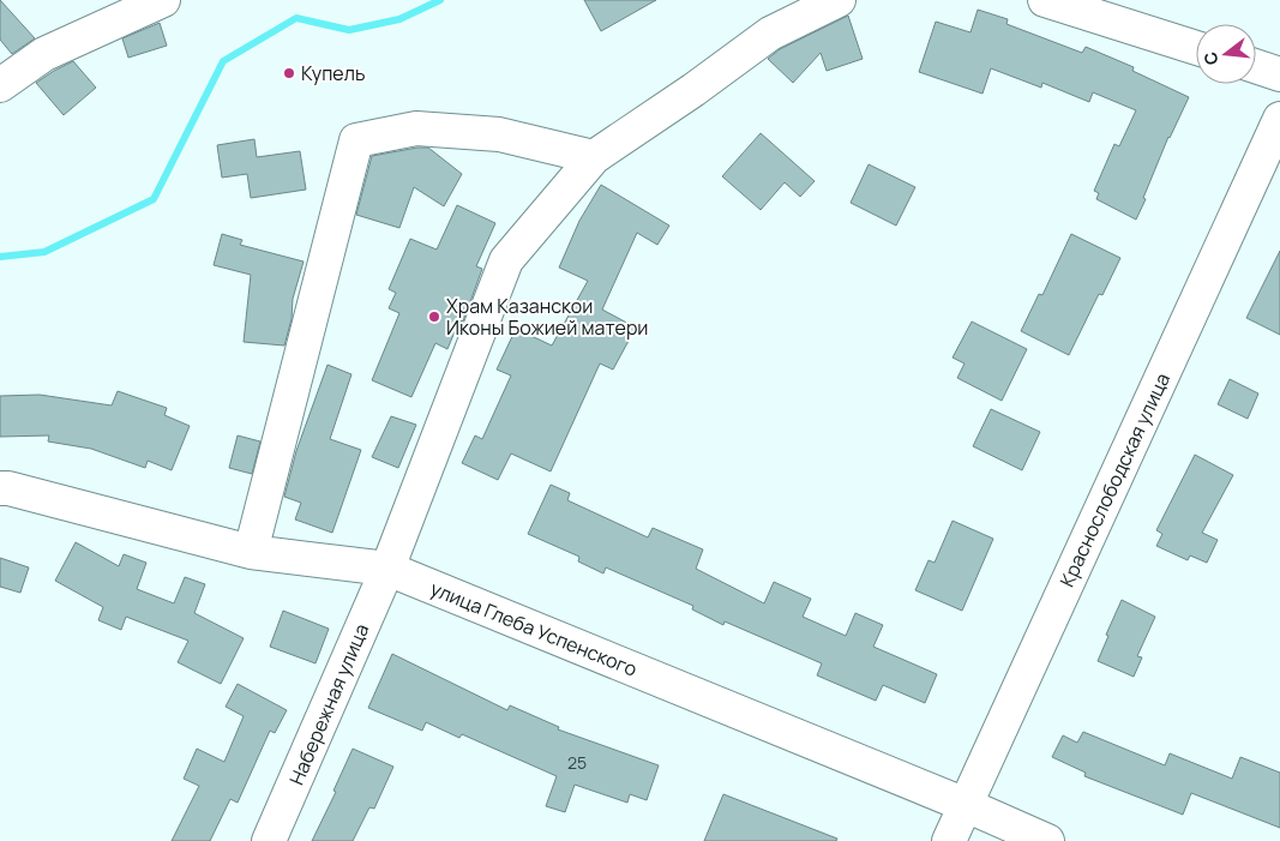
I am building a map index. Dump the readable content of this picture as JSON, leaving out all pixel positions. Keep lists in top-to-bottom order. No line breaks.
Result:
{"streets":{"street":["Краснослободская улица","улица Глеба Успенского","Набережная улица"]},"crossings":[["Краснослободская улица","улица Глеба Успенского"],["улица Глеба Успенского","Набережная улица"]],"places":["Купель","Храм Казанскои Иконы Божией матери"],"house_numbers":["25"],"north":"left"}
